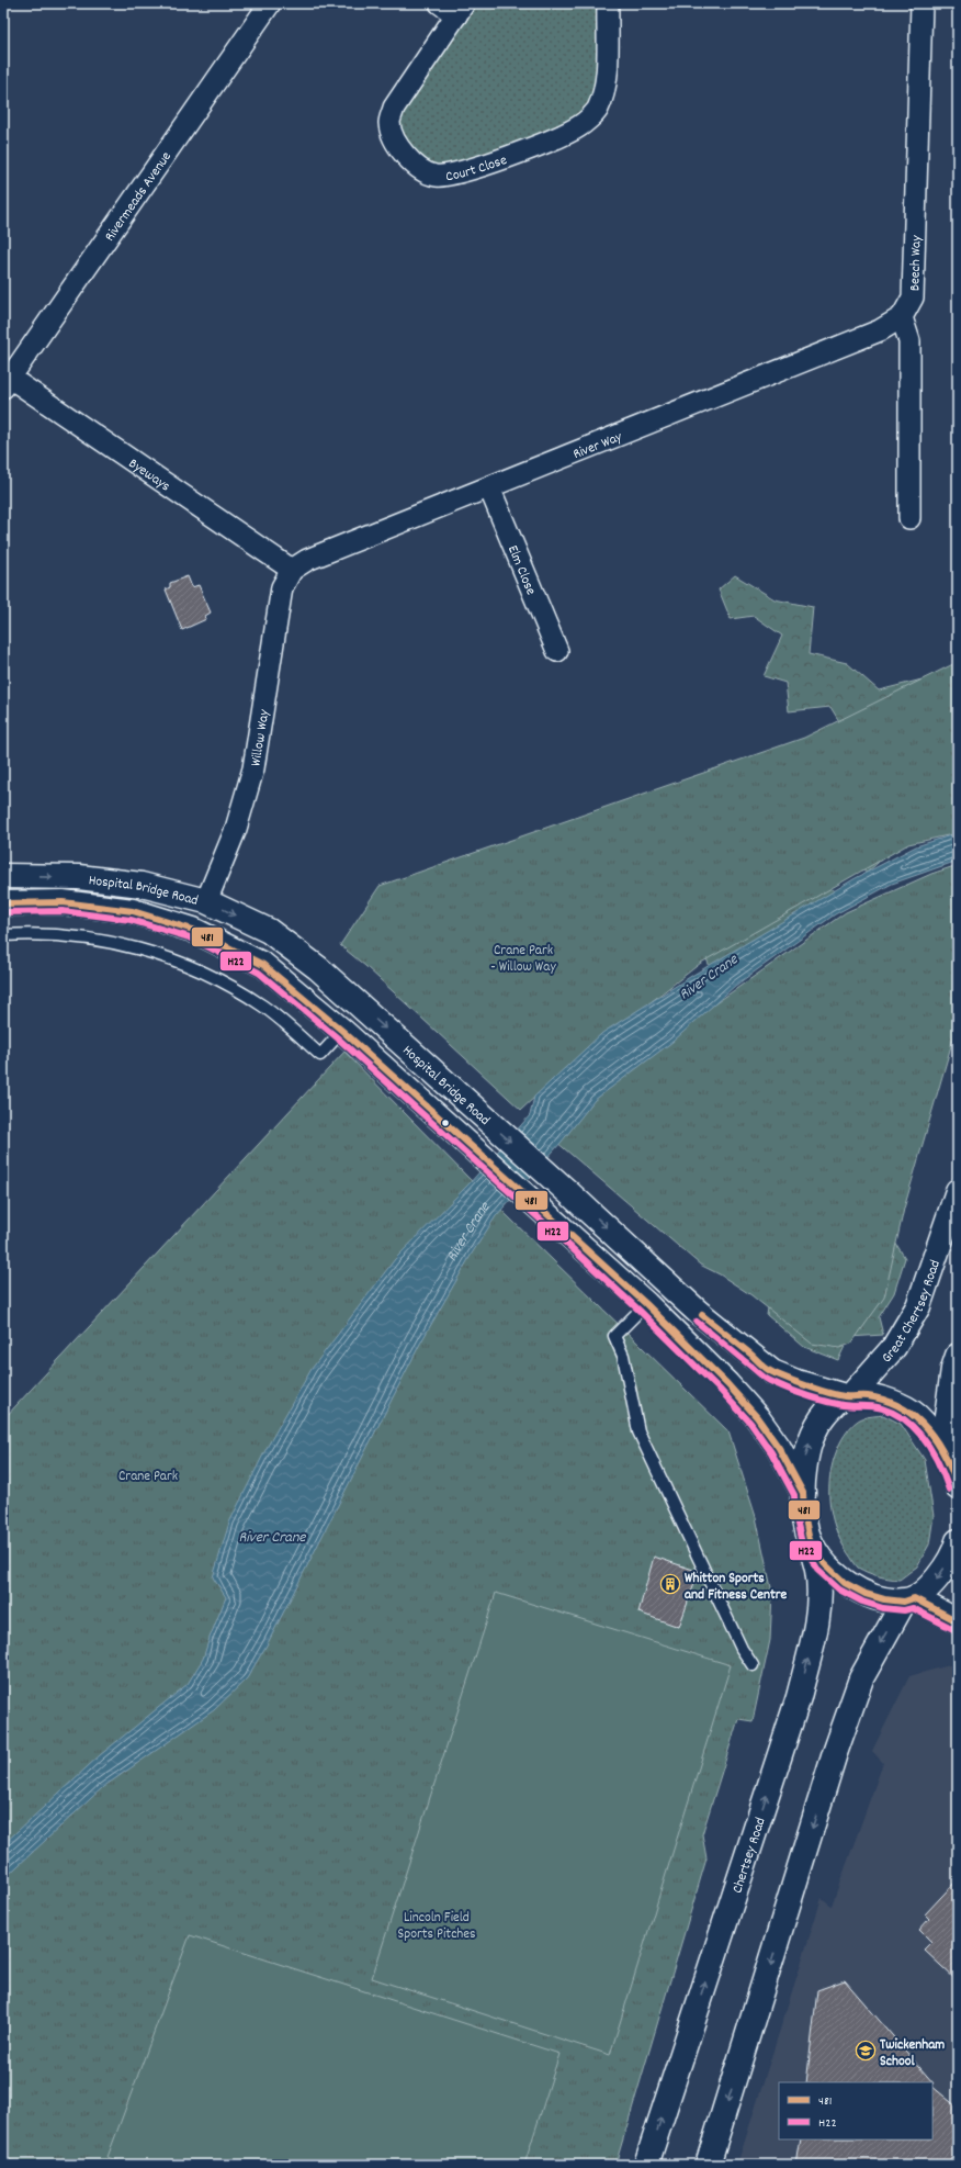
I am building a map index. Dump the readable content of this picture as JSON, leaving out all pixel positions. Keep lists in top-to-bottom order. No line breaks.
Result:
{"streets":{"main road":["Hospital Bridge Road","Great Chertsey Road","Chertsey Road"],"street":["Court Close","Rivermeads Avenue","Beech Way","River Way","Byeways","Elm Close","Willow Way"]},"crossings":[["Rivermeads Avenue","Byeways"],["Beech Way","River Way"],["River Way","Byeways"],["River Way","Elm Close"],["River Way","Willow Way"],["Byeways","Willow Way"],["Willow Way","Hospital Bridge Road"],["Hospital Bridge Road","Great Chertsey Road"],["Hospital Bridge Road","Chertsey Road"],["Great Chertsey Road","Chertsey Road"]],"water":["River Crane"],"parks":["Crane Park - Willow Way","Crane Park","Lincoln Field Sports Pitches"],"places":{"building":["Whitton Sports and Fitness Centre"],"school or university":["Twickenham School"]},"lines":["transit line 481","transit line H22"],"legend":["481","H22"]}
